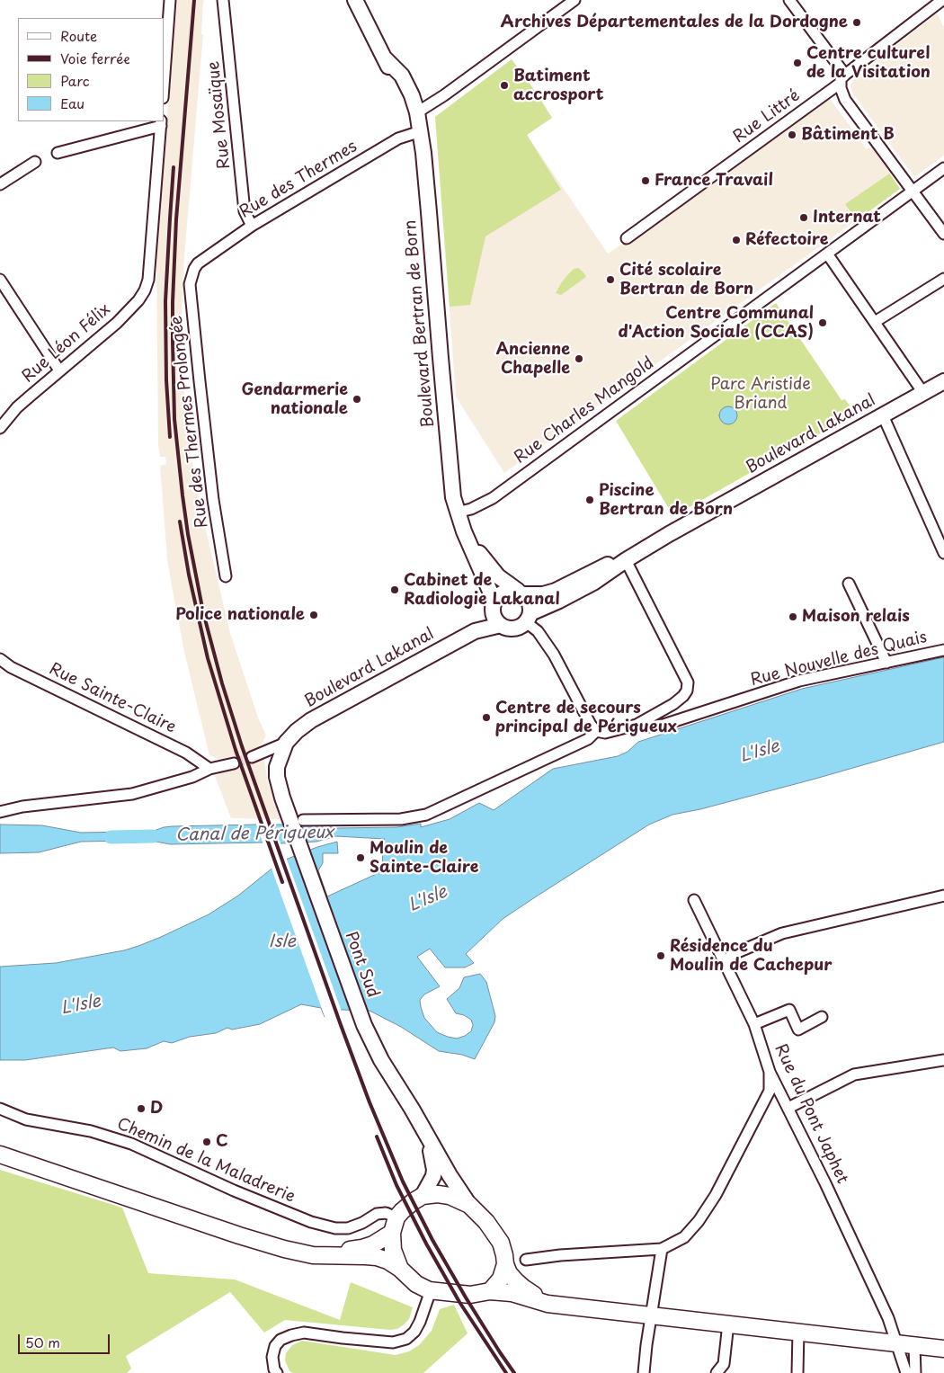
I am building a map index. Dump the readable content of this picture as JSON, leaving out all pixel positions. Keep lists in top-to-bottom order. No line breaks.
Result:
{"streets":{"main road":["Boulevard Bertran de Born","Boulevard Lakanal","Pont Sud"],"street":["Rue Mosaïque","Rue Littré","Rue des Thermes","Rue Léon Félix","Rue Charles Mangold","Rue des Thermes Prolongée","Rue Nouvelle des Quais","Rue Sainte-Claire","Rue du Pont Japhet","Chemin de la Maladrerie"]},"crossings":[["Rue Mosaïque","Rue des Thermes"],["Rue des Thermes","Boulevard Bertran de Born"],["Rue des Thermes","Rue des Thermes Prolongée"],["Boulevard Bertran de Born","Rue Charles Mangold"],["Boulevard Bertran de Born","Boulevard Lakanal"],["Boulevard Lakanal","Pont Sud"],["Pont Sud","Chemin de la Maladrerie"]],"water":["L'Isle","Canal de Périgueux","Isle"],"parks":["Parc Aristide Briand"],"places":["Archives Départementales de la Dordogne","Centre culturel de la Visitation","Batiment accrosport","Bâtiment B","France Travail","Internat","Réfectoire","Cité scolaire Bertran de Born","Centre Communal d'Action Sociale (CCAS)","Ancienne Chapelle","Gendarmerie nationale","Piscine Bertran de Born","Cabinet de Radiologie Lakanal","Police nationale","Maison relais","Centre de secours principal de Périgueux","Moulin de Sainte-Claire","Résidence du Moulin de Cachepur","D","C"],"legend":["Route","Voie ferrée","Parc","Eau"],"scale_bar":"50 m"}
